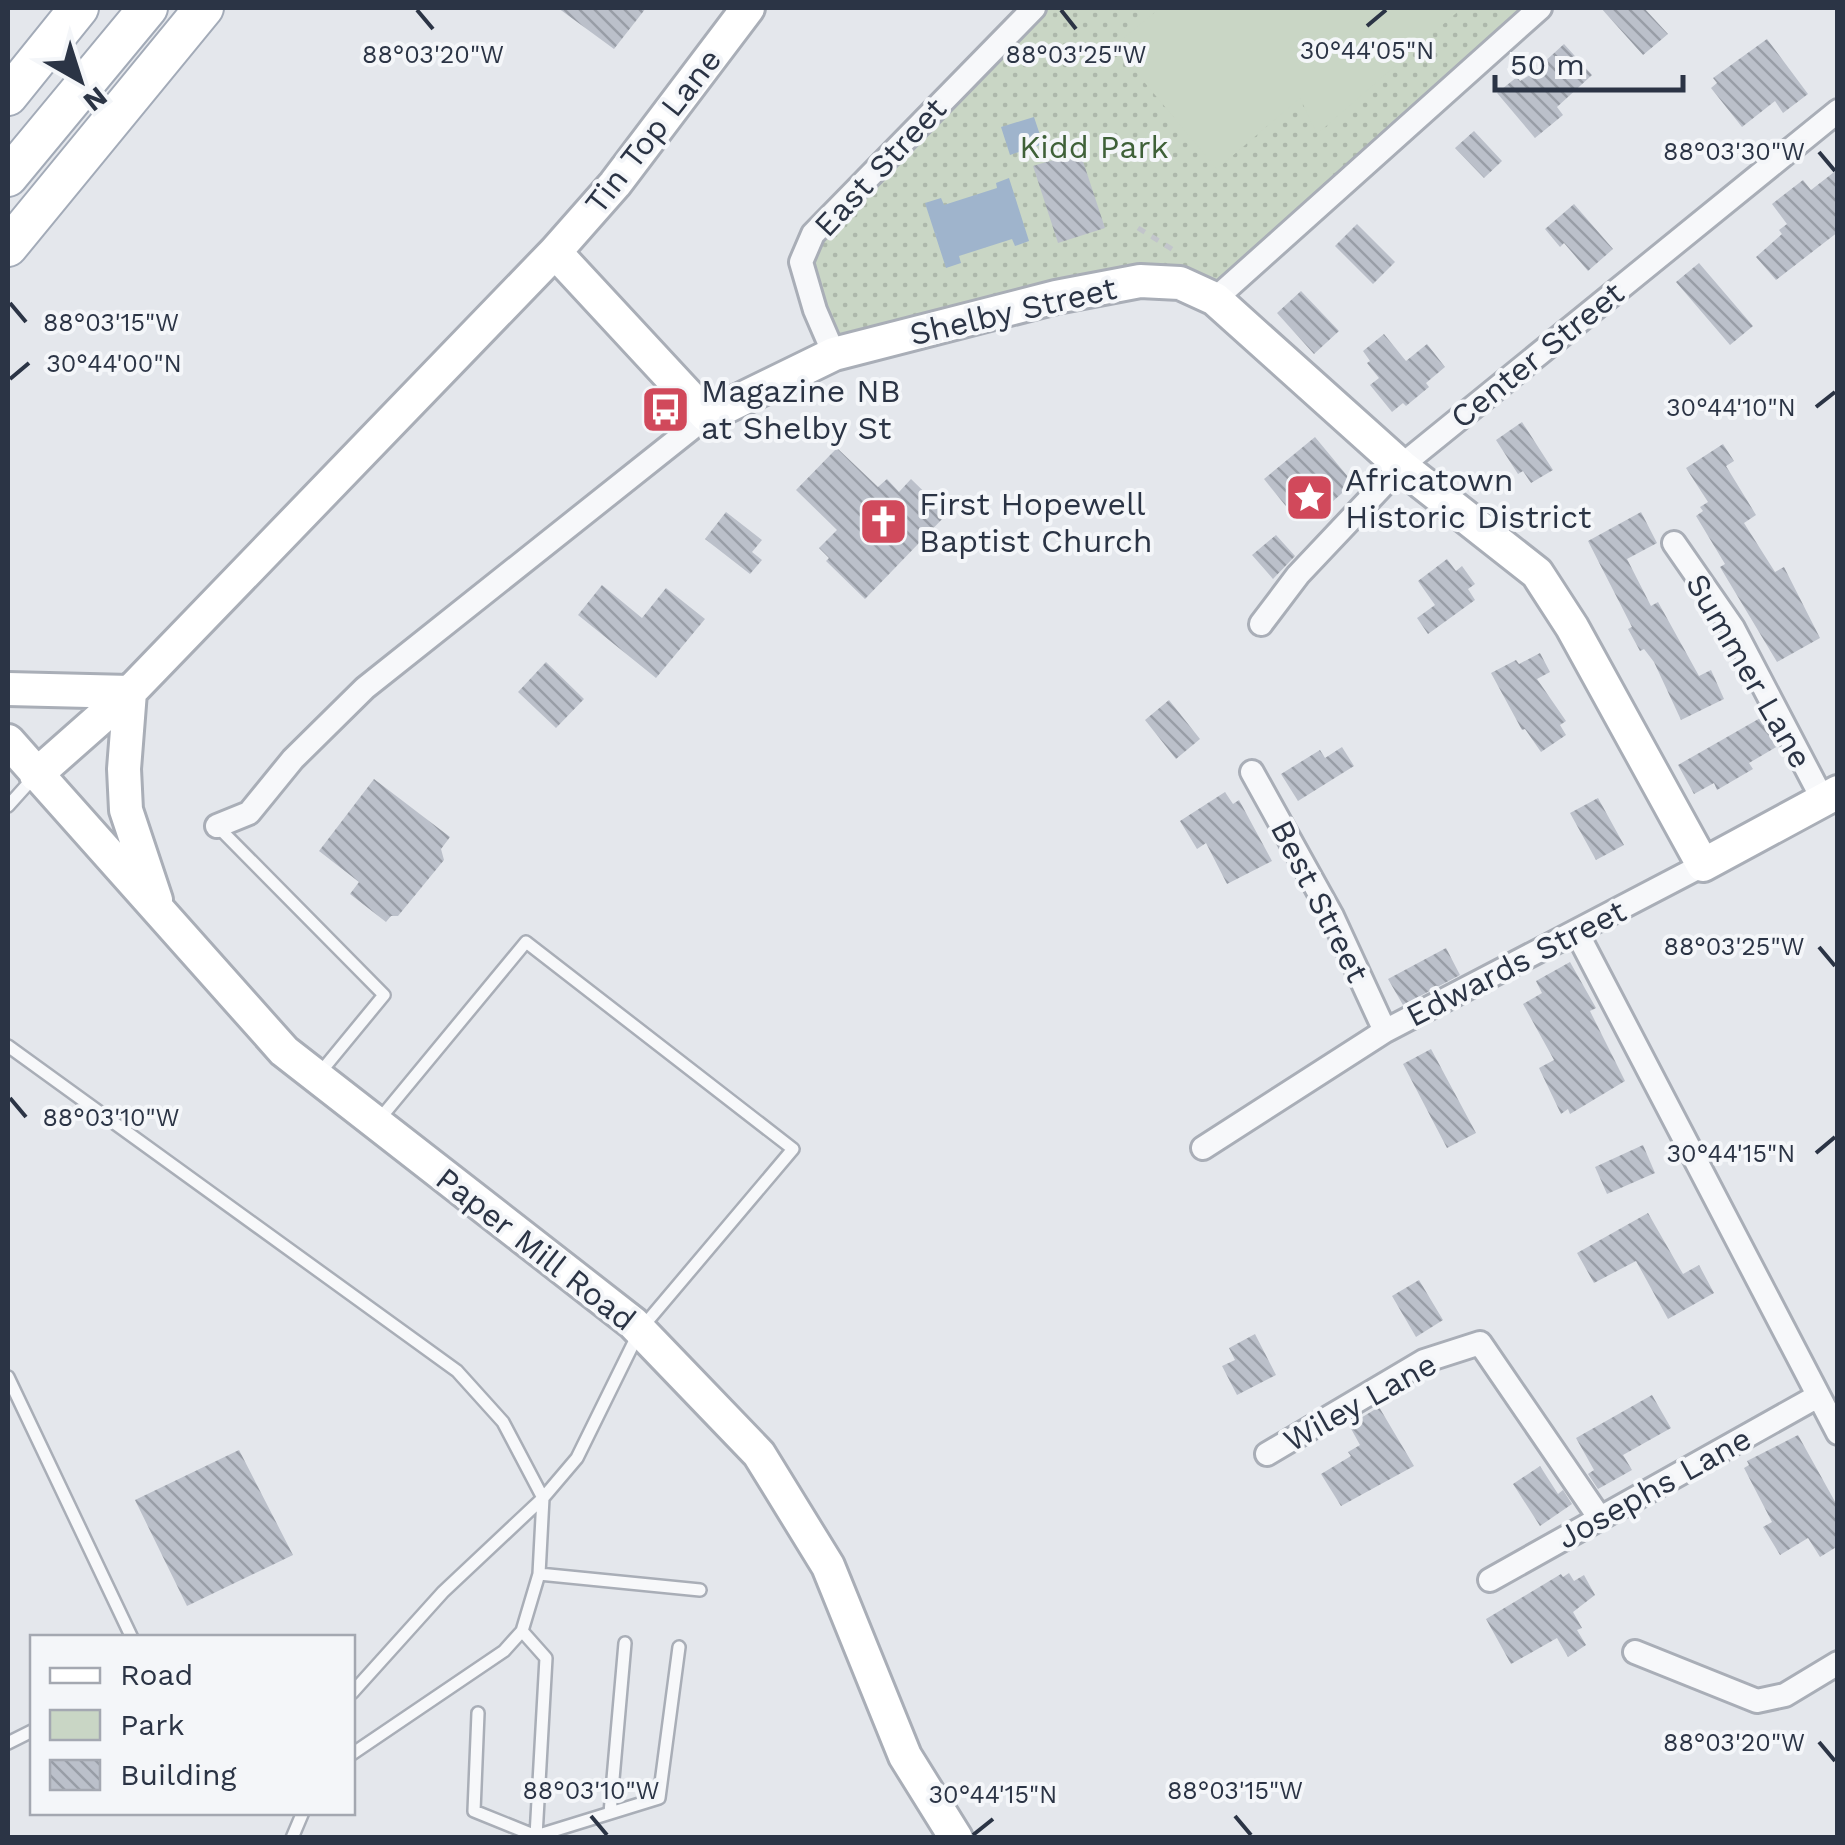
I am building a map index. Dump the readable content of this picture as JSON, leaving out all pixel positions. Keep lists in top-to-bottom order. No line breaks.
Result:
{"streets":{"street":["Tin Top Lane","East Street","Shelby Street","Center Street","Summer Lane","Best Street","Edwards Street","Paper Mill Road","Wiley Lane","Josephs Lane"]},"crossings":[["Tin Top Lane","Paper Mill Road"],["East Street","Shelby Street"],["Shelby Street","Center Street"],["Shelby Street","Edwards Street"],["Summer Lane","Edwards Street"],["Best Street","Edwards Street"],["Wiley Lane","Josephs Lane"]],"parks":["Kidd Park"],"places":{"bus stop":["Magazine NB at Shelby St"],"place":["Africatown Historic District"],"church":["First Hopewell Baptist Church"]},"legend":["Road","Park","Building"],"scale_bar":"50 m","north":"bottom right","coordinates":["30°44'05\"N","88°03'25\"W","88°03'20\"W","88°03'30\"W","88°03'15\"W","30°44'00\"N","30°44'10\"N","88°03'10\"W","30°44'15\"N"]}
